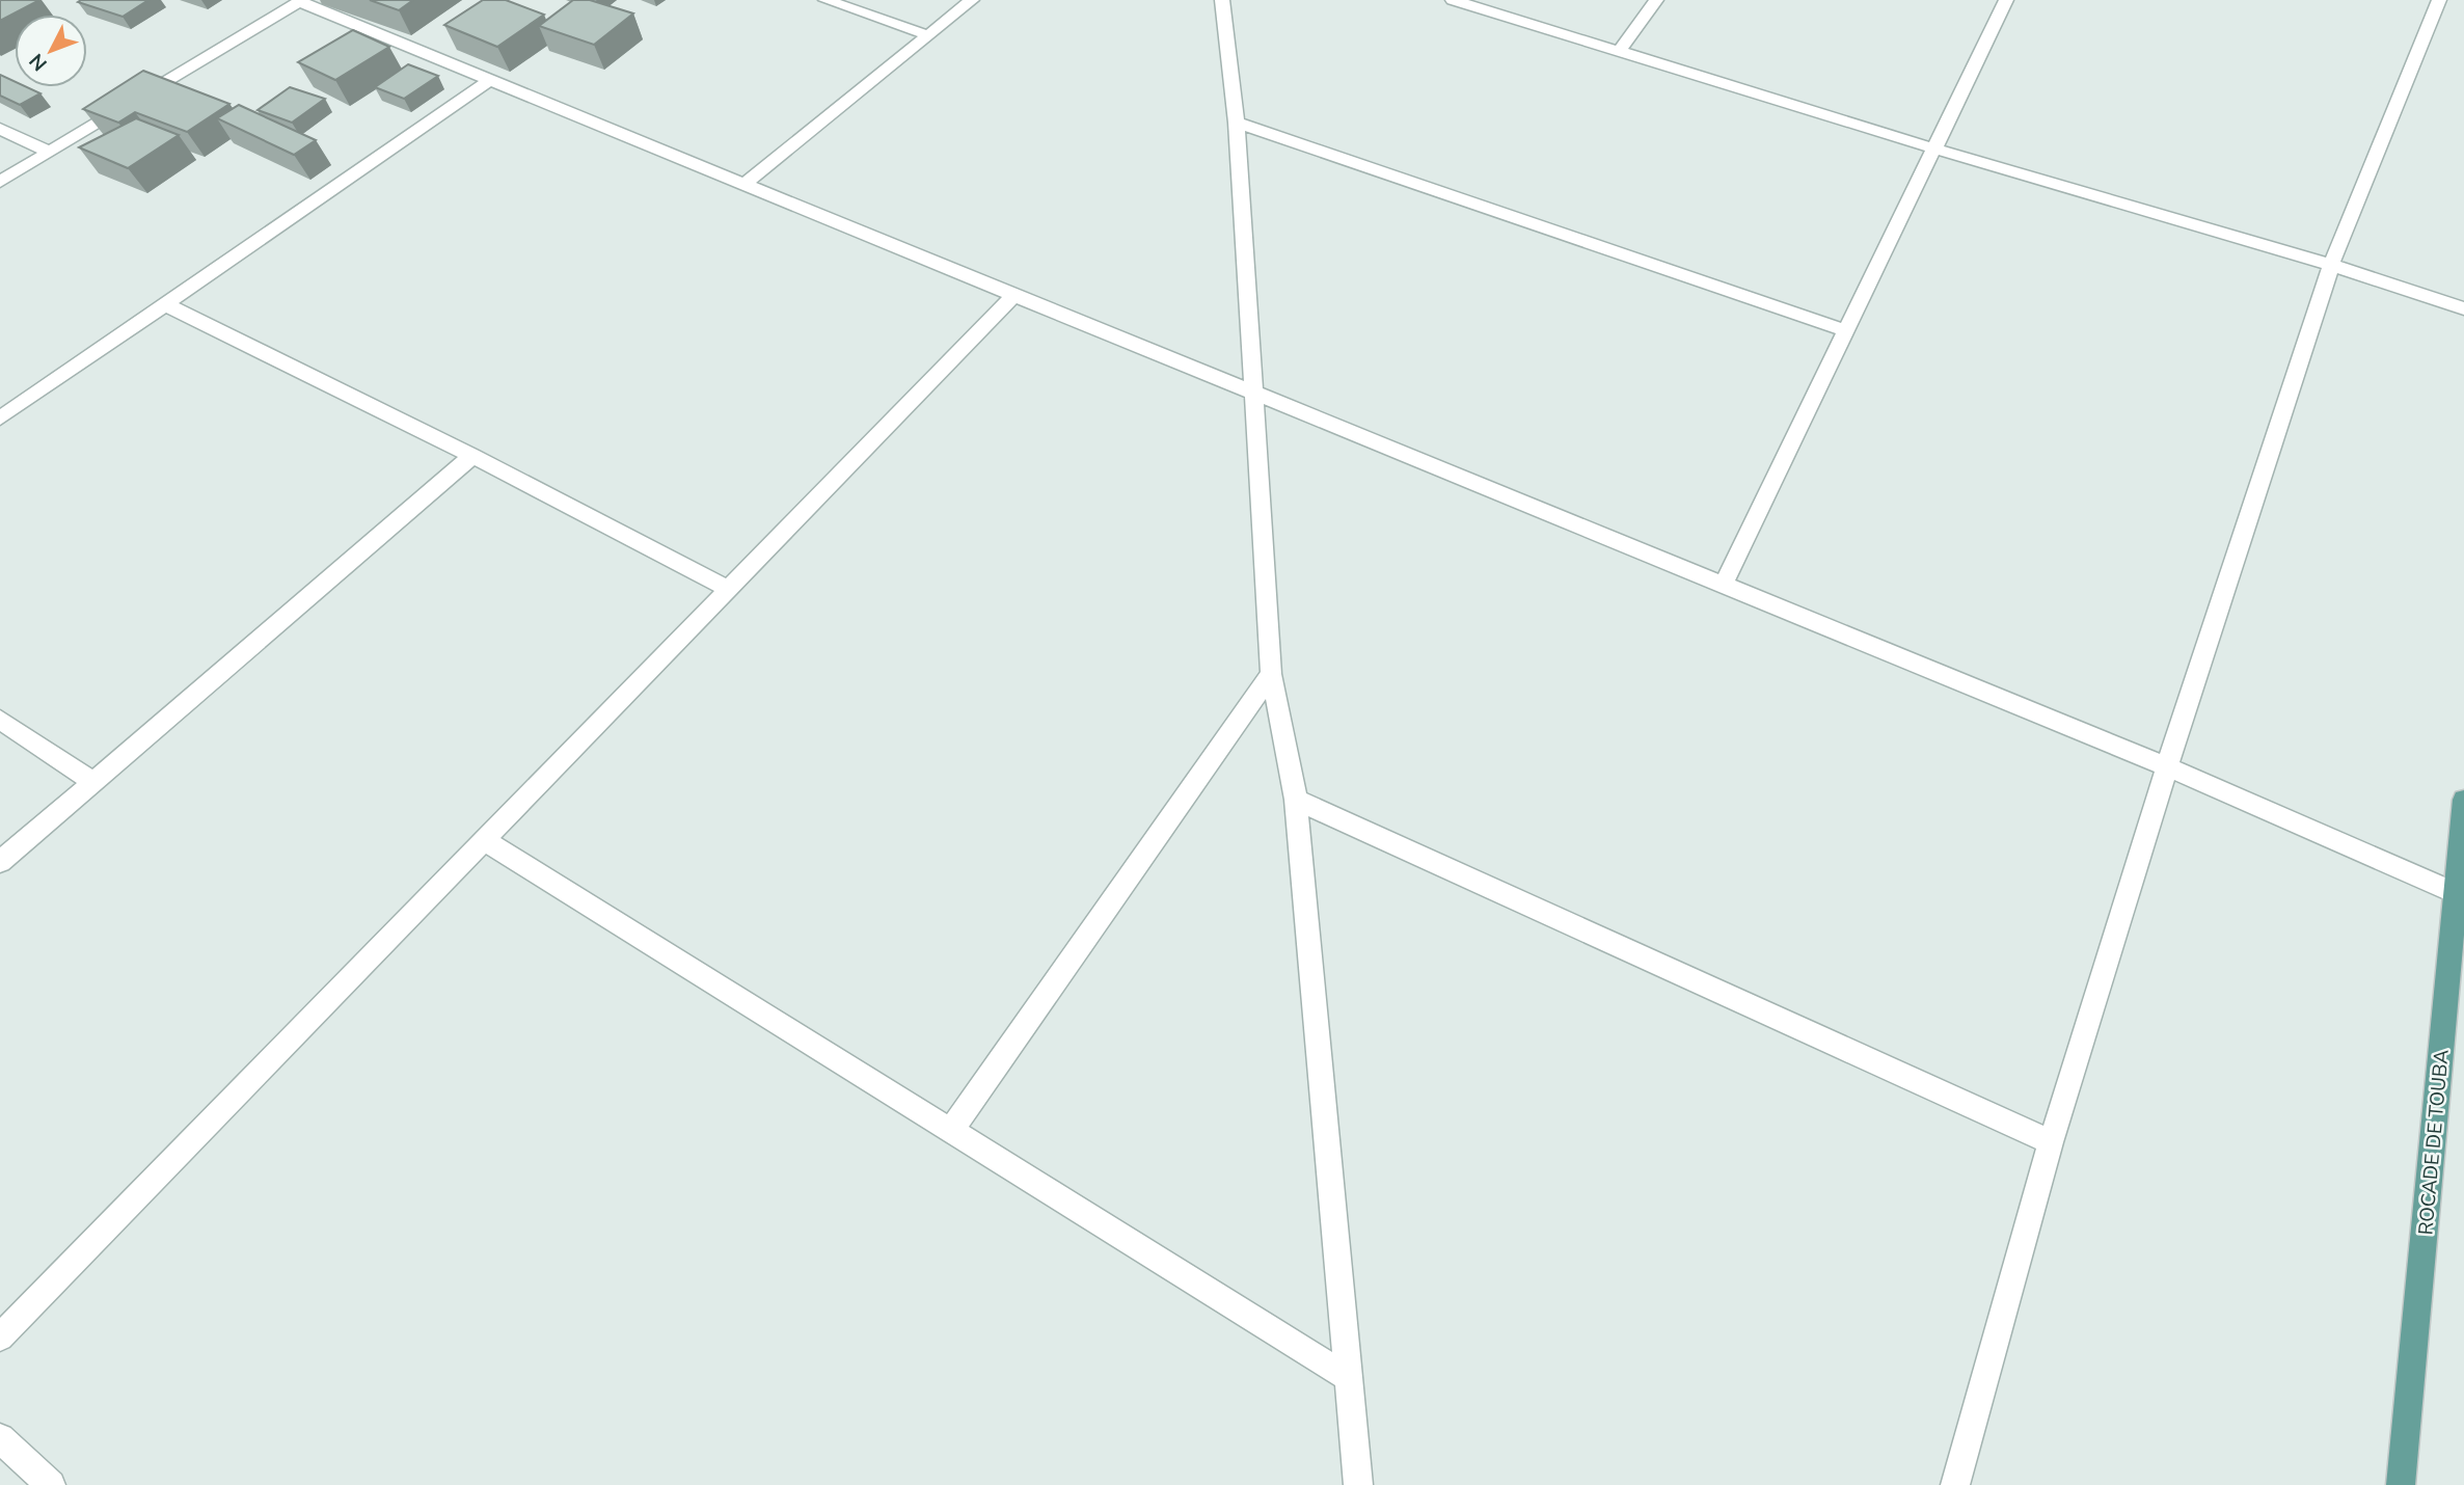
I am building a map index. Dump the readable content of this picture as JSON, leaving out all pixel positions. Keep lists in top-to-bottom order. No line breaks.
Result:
{"streets":{"main road":["ROCADE DE TOUBA"]},"north":"bottom left"}
